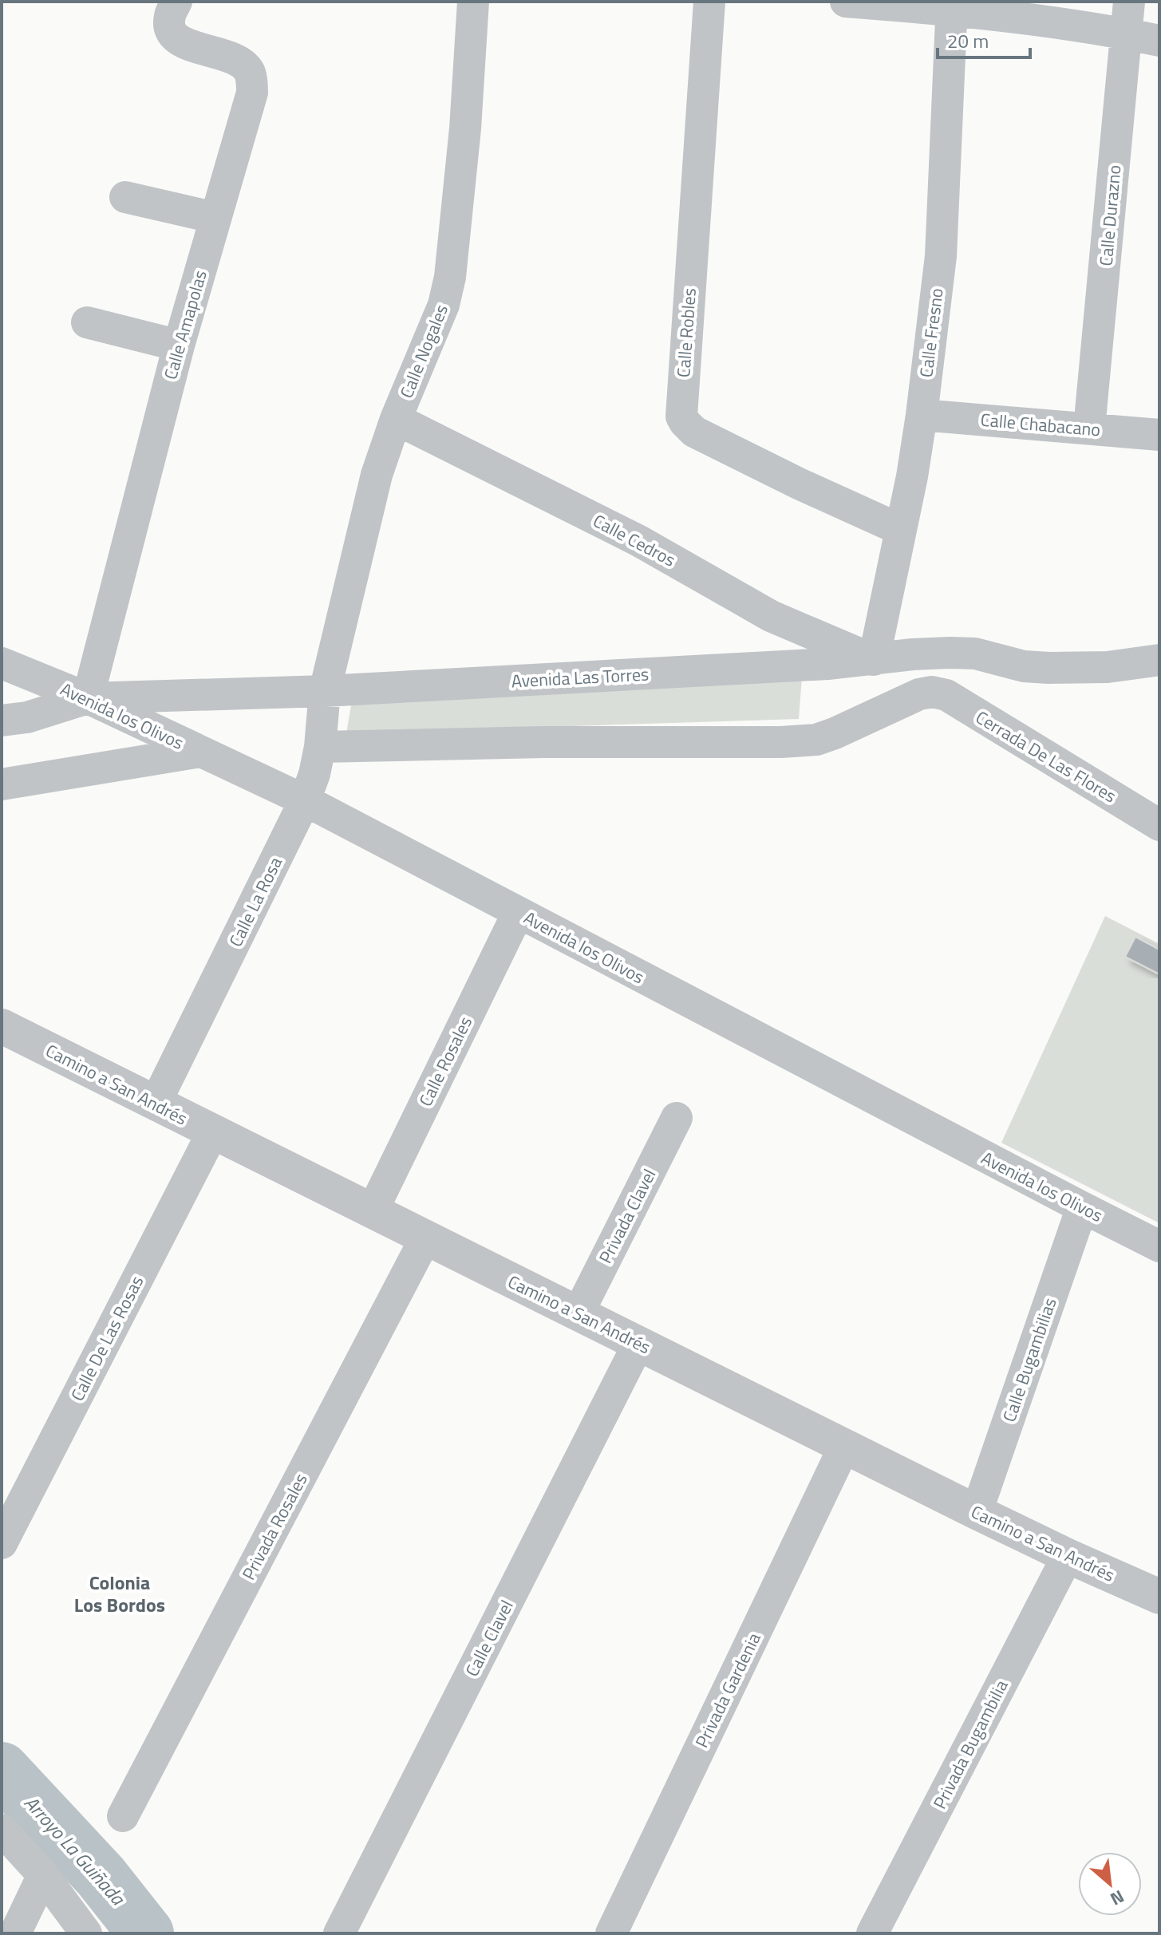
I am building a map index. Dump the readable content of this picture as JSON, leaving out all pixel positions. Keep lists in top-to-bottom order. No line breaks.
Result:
{"streets":{"street":["Calle Durazno","Calle Amapolas","Calle Robles","Calle Fresno","Calle Nogales","Calle Chabacano","Calle Cedros","Avenida Las Torres","Avenida los Olivos","Cerrada De Las Flores","Calle La Rosa","Calle Rosales","Camino a San Andrés","Privada Clavel","Calle De Las Rosas","Calle Bugambilias","Privada Rosales","Calle Clavel","Privada Gardenia","Privada Bugambilia"]},"crossings":[["Calle Durazno","Calle Chabacano"],["Calle Amapolas","Avenida Las Torres"],["Calle Amapolas","Avenida los Olivos"],["Calle Robles","Calle Fresno"],["Calle Fresno","Calle Chabacano"],["Calle Fresno","Calle Cedros"],["Calle Fresno","Avenida Las Torres"],["Calle Nogales","Calle Cedros"],["Calle Nogales","Avenida Las Torres"],["Calle Nogales","Calle La Rosa"],["Calle Cedros","Avenida Las Torres"],["Avenida Las Torres","Avenida los Olivos"],["Avenida Las Torres","Calle La Rosa"],["Avenida los Olivos","Calle La Rosa"],["Avenida los Olivos","Calle Rosales"],["Avenida los Olivos","Calle Bugambilias"],["Cerrada De Las Flores","Calle La Rosa"],["Calle La Rosa","Camino a San Andrés"],["Calle Rosales","Camino a San Andrés"],["Camino a San Andrés","Privada Clavel"],["Camino a San Andrés","Calle De Las Rosas"],["Camino a San Andrés","Calle Bugambilias"],["Camino a San Andrés","Privada Rosales"],["Camino a San Andrés","Calle Clavel"],["Camino a San Andrés","Privada Gardenia"],["Camino a San Andrés","Privada Bugambilia"]],"districts":["Colonia Los Bordos"],"water":["Arroyo La Guiñada"],"scale_bar":"20 m","north":"bottom right"}
